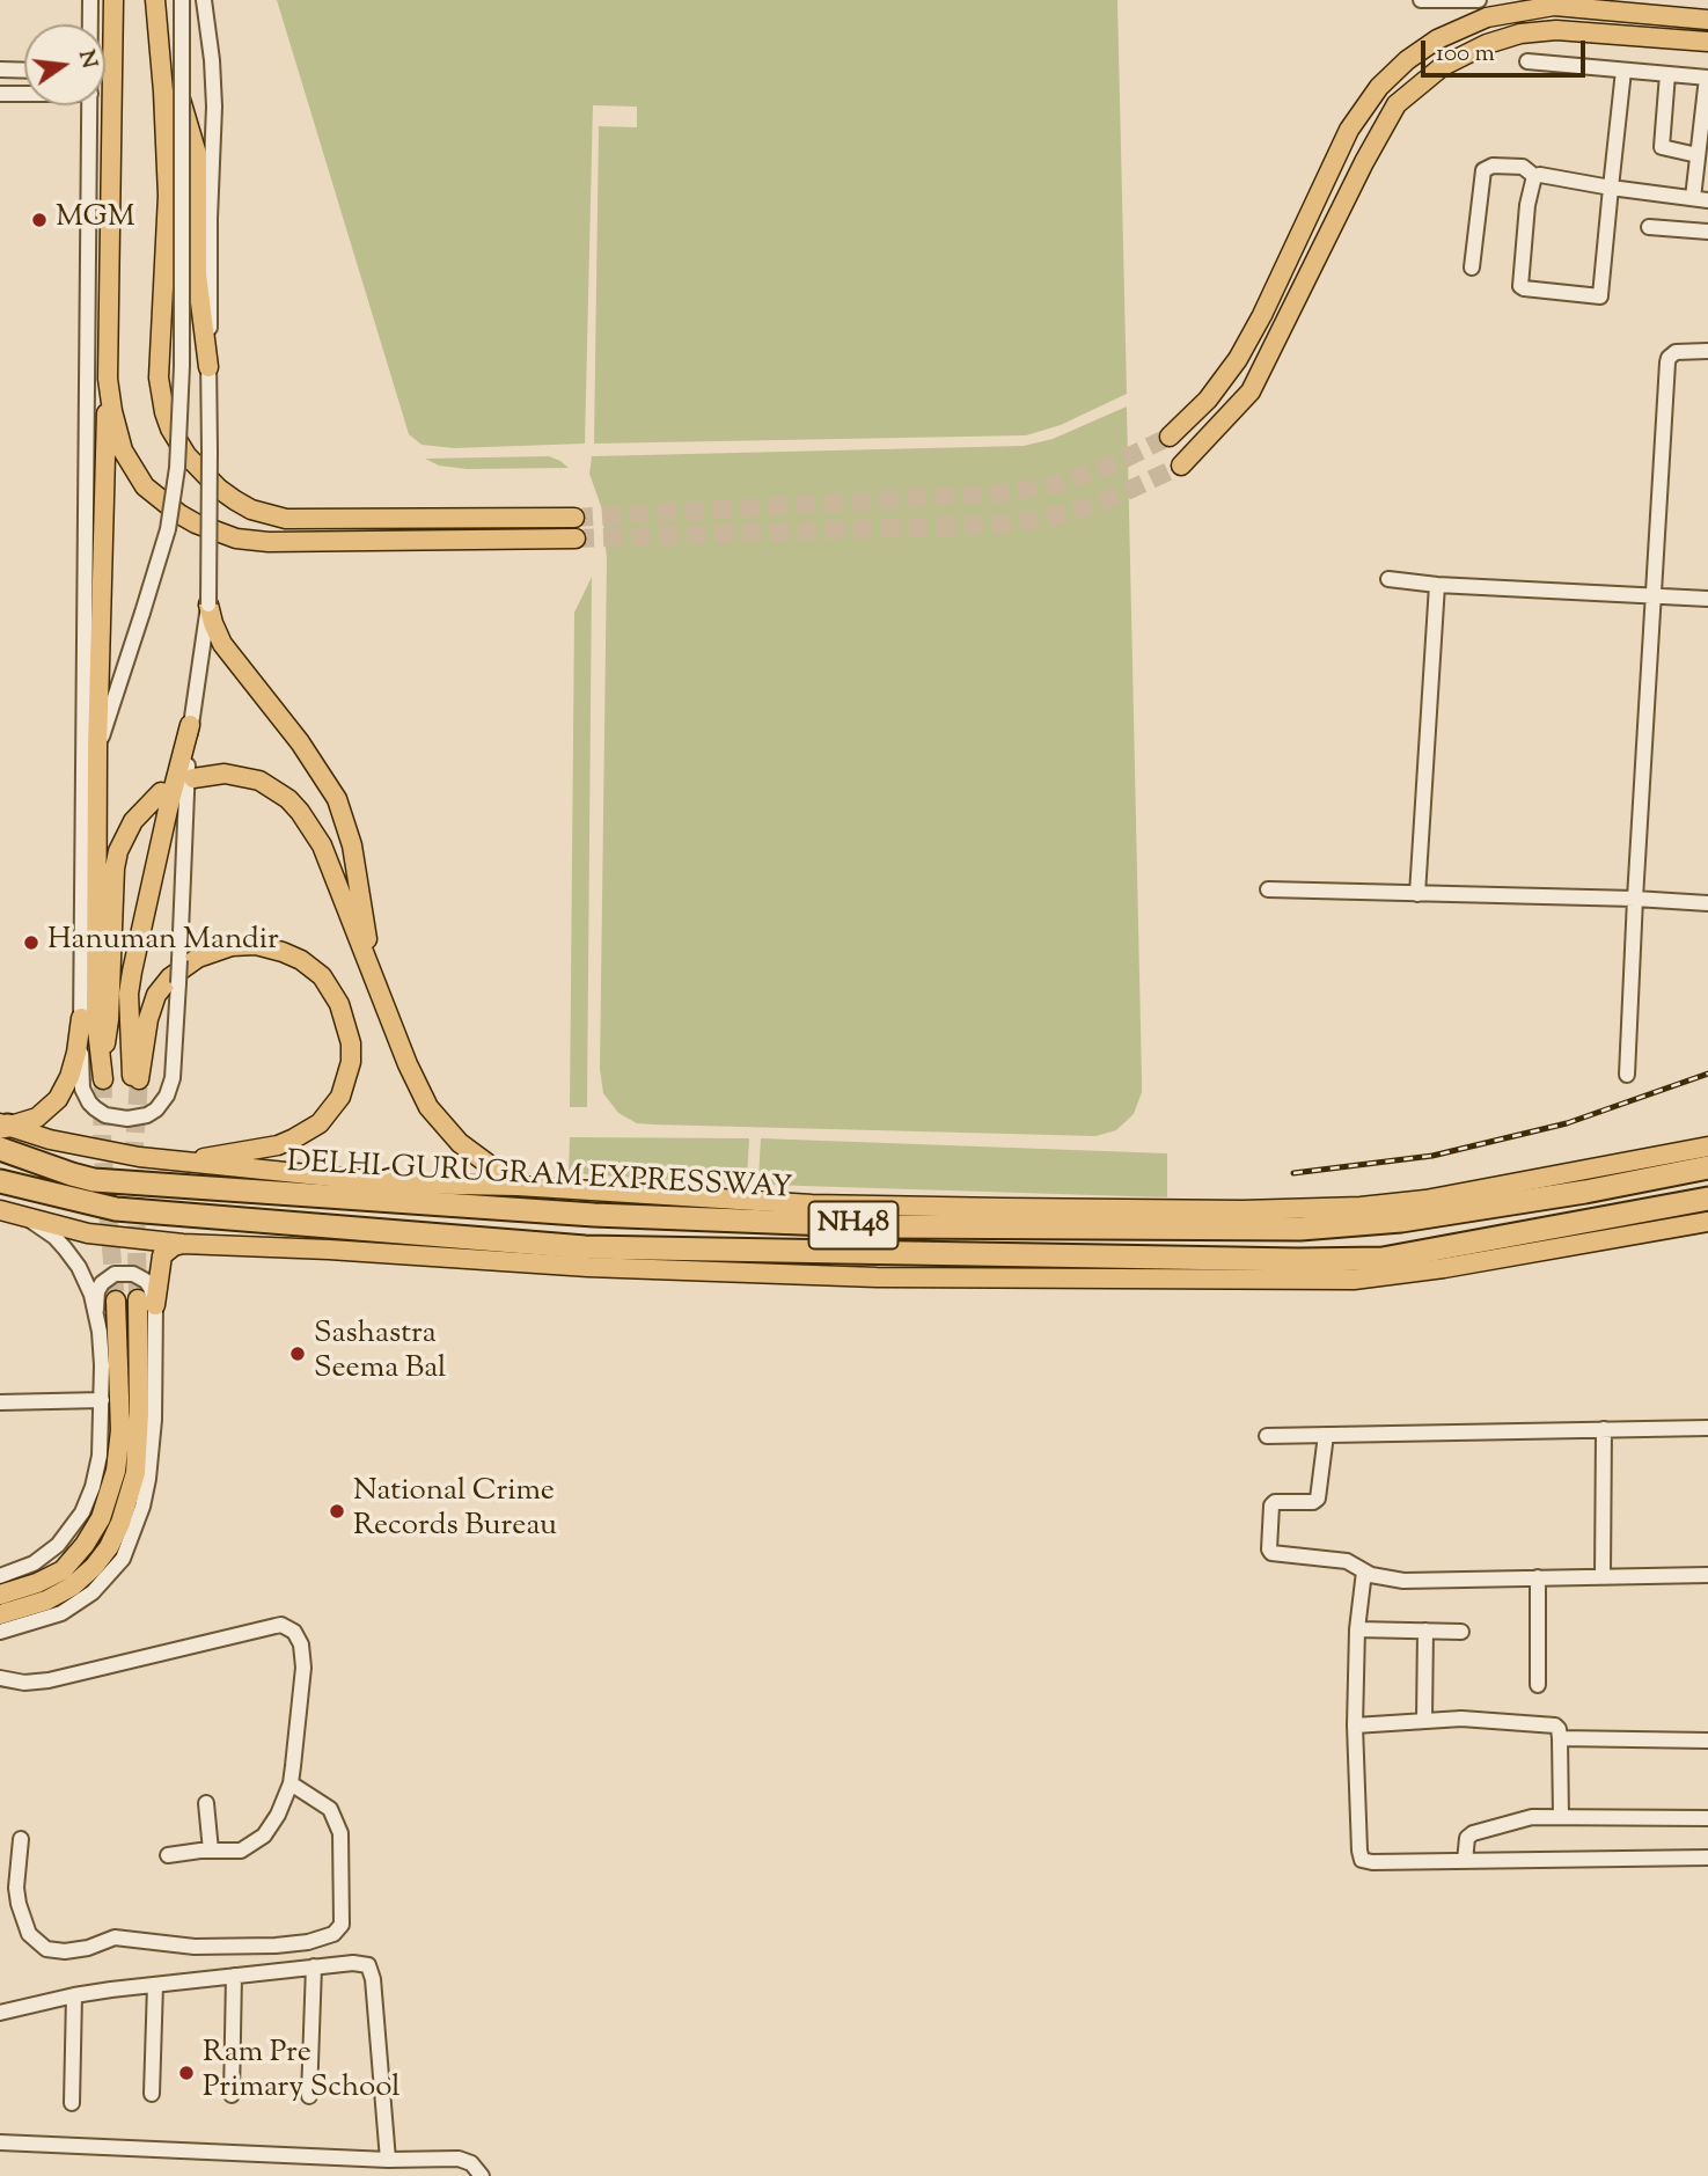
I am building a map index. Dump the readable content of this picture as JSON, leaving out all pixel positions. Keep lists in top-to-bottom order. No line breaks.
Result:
{"streets":{"highway":["DELHI-GURUGRAM EXPRESSWAY","NH48"]},"places":["MGM","Hanuman Mandir","Sashastra Seema Bal","National Crime Records Bureau","Ram Pre Primary School"],"scale_bar":"100 m","north":"right"}
